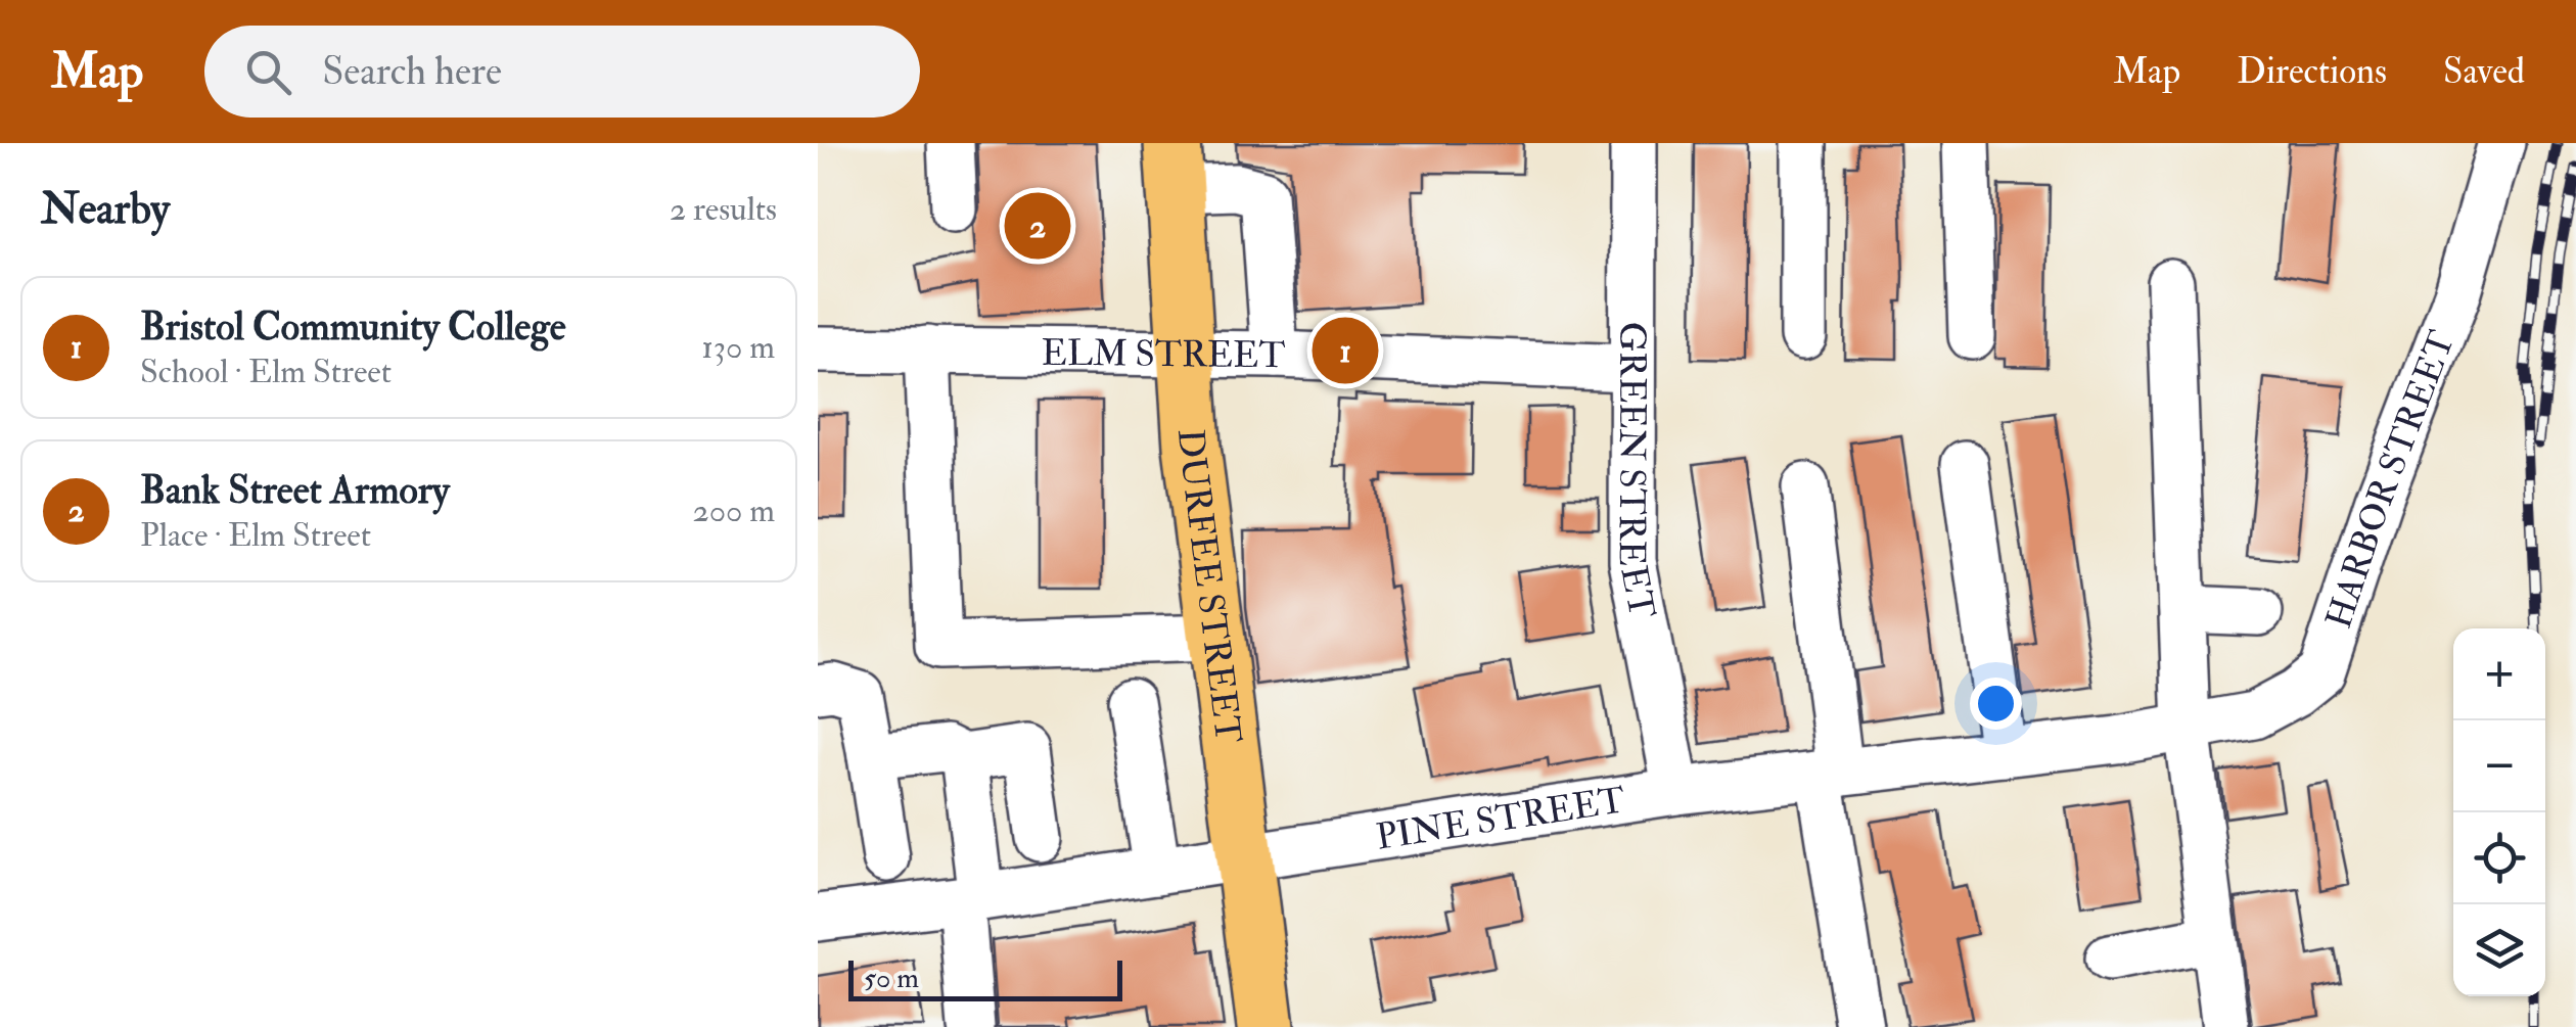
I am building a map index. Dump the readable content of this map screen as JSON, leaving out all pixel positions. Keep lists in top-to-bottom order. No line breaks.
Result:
{"streets":{"main road":["DURFEE STREET"],"street":["ELM STREET","GREEN STREET","HARBOR STREET","PINE STREET"]},"crossings":[["ELM STREET","GREEN STREET"],["ELM STREET","DURFEE STREET"],["GREEN STREET","PINE STREET"],["HARBOR STREET","PINE STREET"],["DURFEE STREET","PINE STREET"]],"scale_bar":"50 m","page":{"header":"Map","search":"Search here","nav":["Map","Directions","Saved"],"heading":["Nearby","2 results"],"pins":["2","1"],"list":[{"mark":"1","name":"Bristol Community College","note":"School · Elm Street","value":"130 m"},{"mark":"2","name":"Bank Street Armory","note":"Place · Elm Street","value":"200 m"}],"map_buttons":["+","−"],"scale":"50 m"}}
